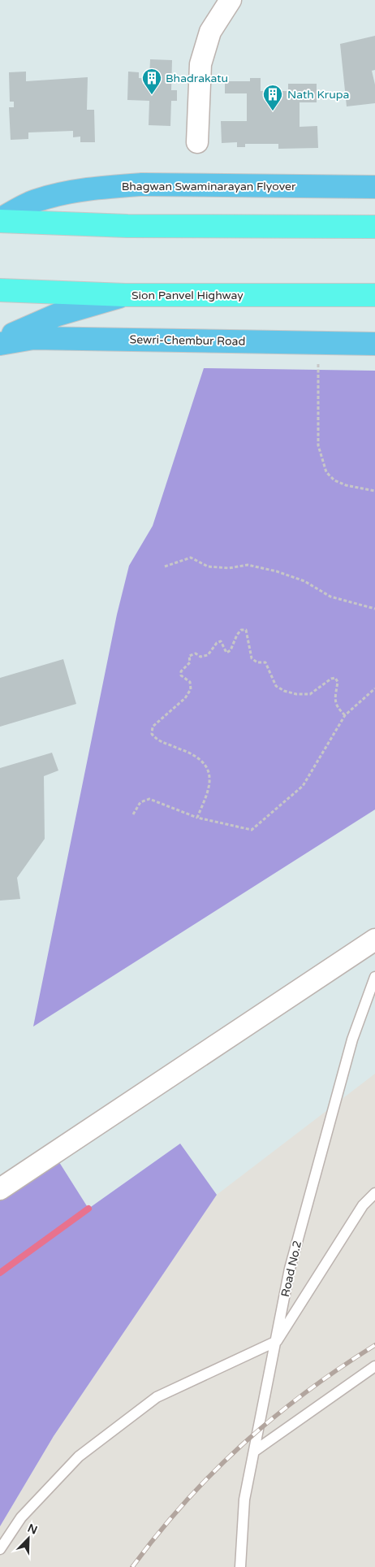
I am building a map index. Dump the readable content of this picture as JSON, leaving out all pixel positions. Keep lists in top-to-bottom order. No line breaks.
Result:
{"streets":{"highway":["Sion Panvel Highway"],"main road":["Bhagwan Swaminarayan Flyover","Sewri-Chembur Road"],"lane":["Road No.2"]},"places":{"building":["Bhadrakatu","Nath Krupa"]},"north":"top right"}
